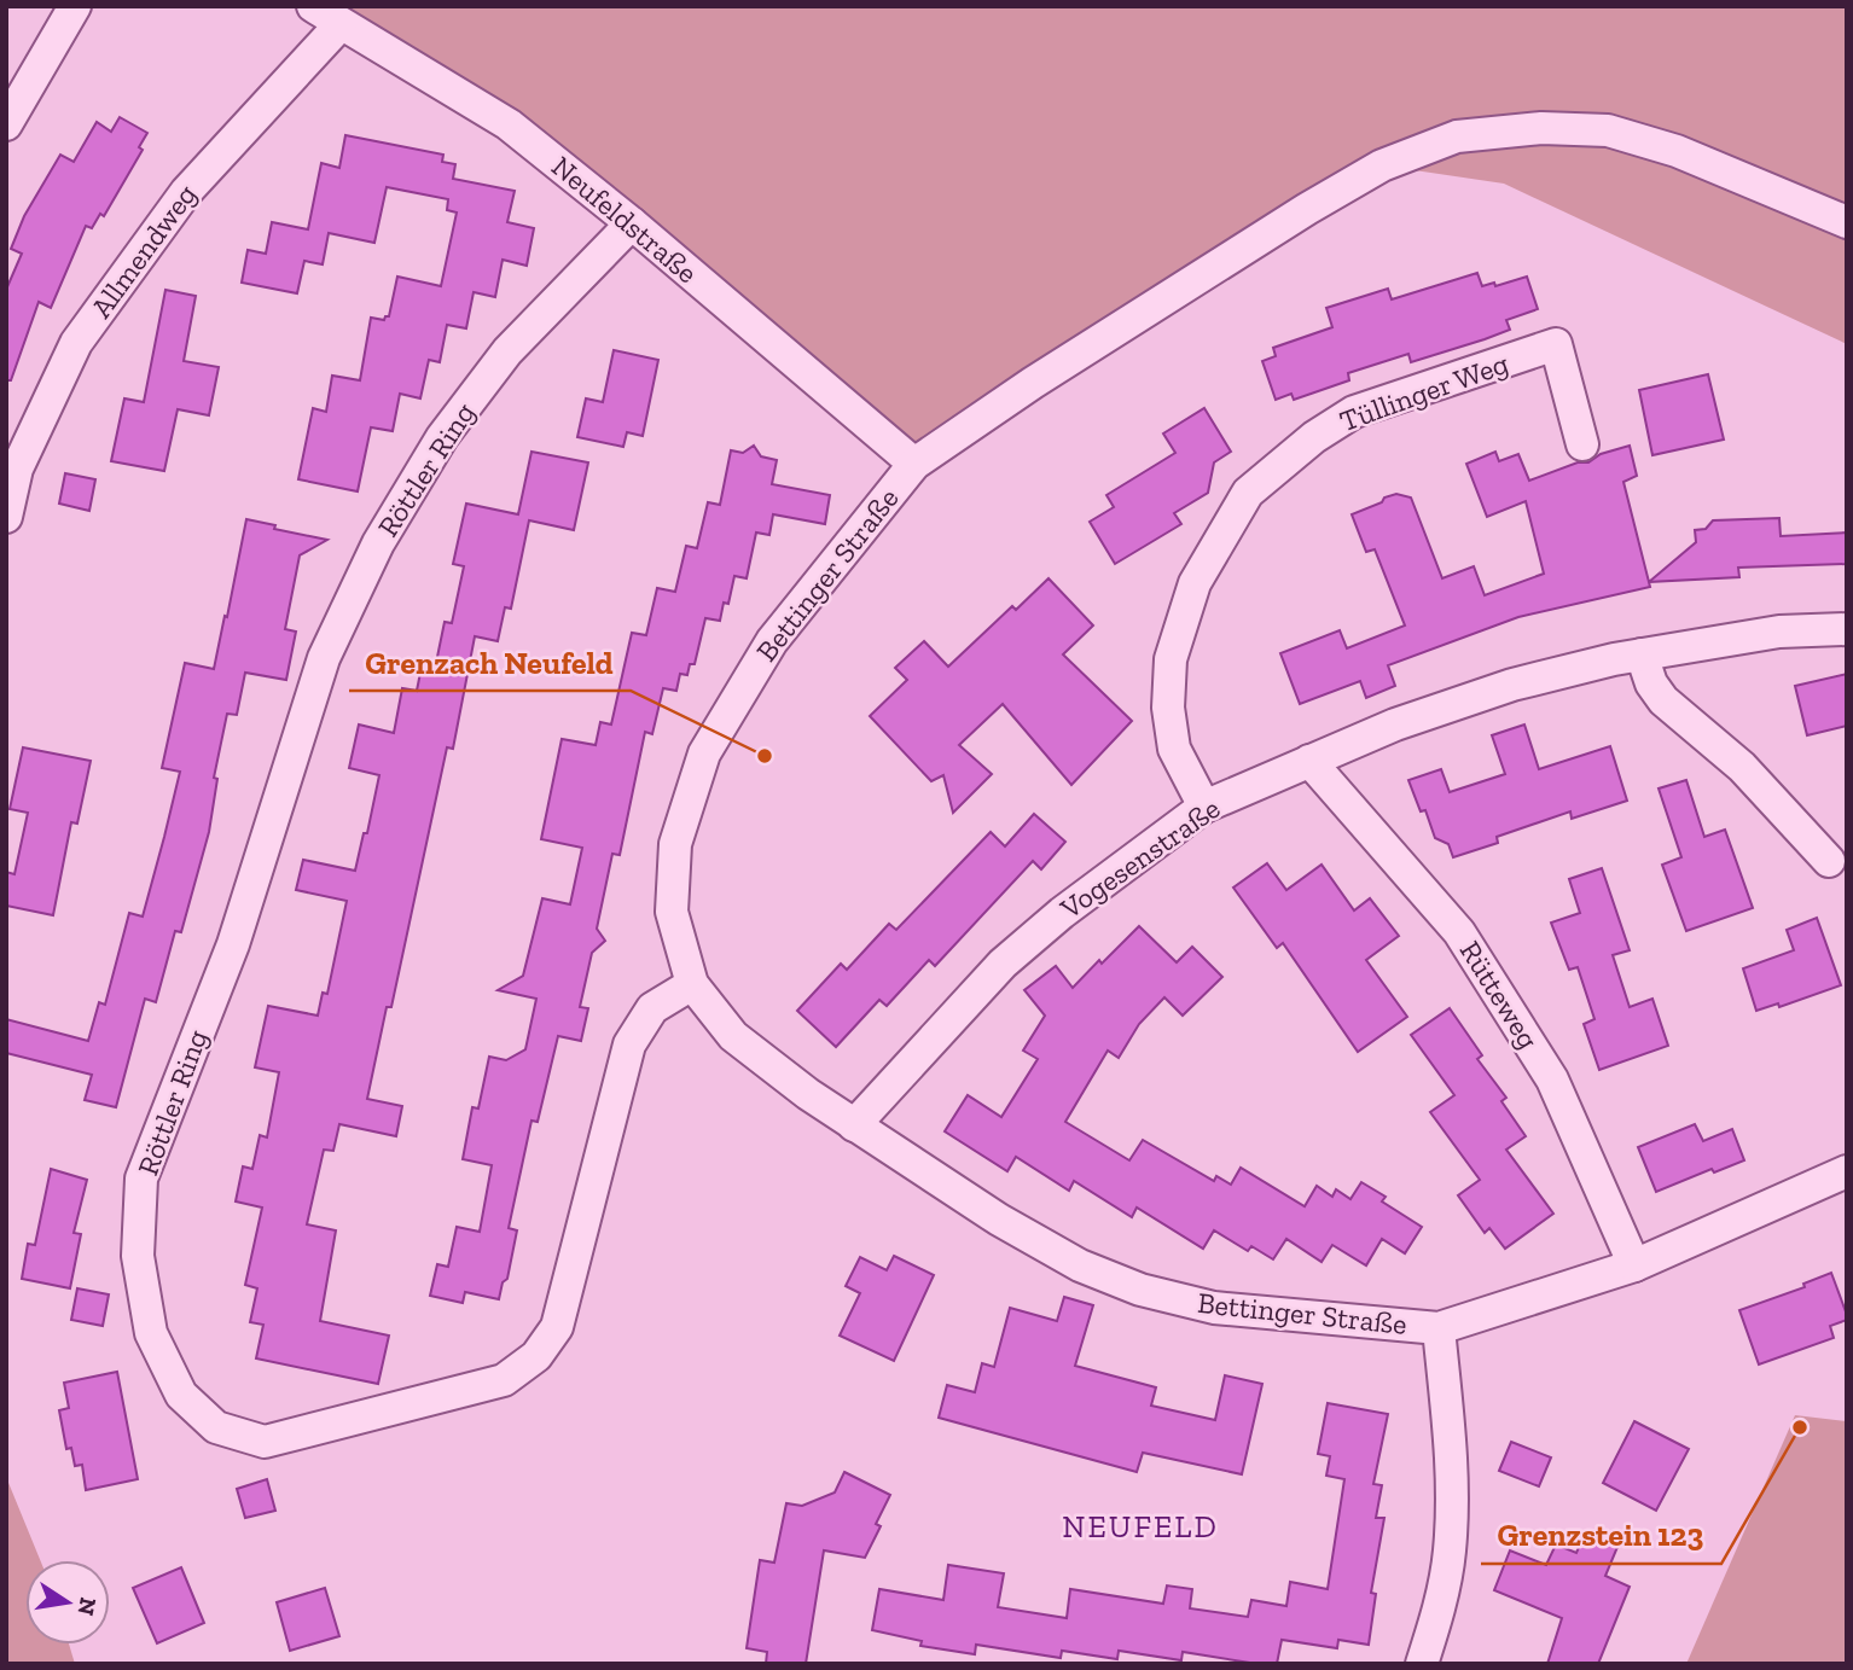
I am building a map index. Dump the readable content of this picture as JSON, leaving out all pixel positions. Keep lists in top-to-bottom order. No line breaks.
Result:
{"streets":{"street":["Neufeldstraße","Allmendweg","Tüllinger Weg","Röttler Ring","Bettinger Straße","Vogesenstraße","Rütteweg"]},"crossings":[["Neufeldstraße","Allmendweg"],["Neufeldstraße","Röttler Ring"],["Neufeldstraße","Bettinger Straße"],["Tüllinger Weg","Vogesenstraße"],["Röttler Ring","Bettinger Straße"],["Bettinger Straße","Vogesenstraße"],["Bettinger Straße","Rütteweg"],["Vogesenstraße","Rütteweg"]],"districts":["NEUFELD"],"places":["Grenzach Neufeld","Grenzstein 123"],"north":"right"}
